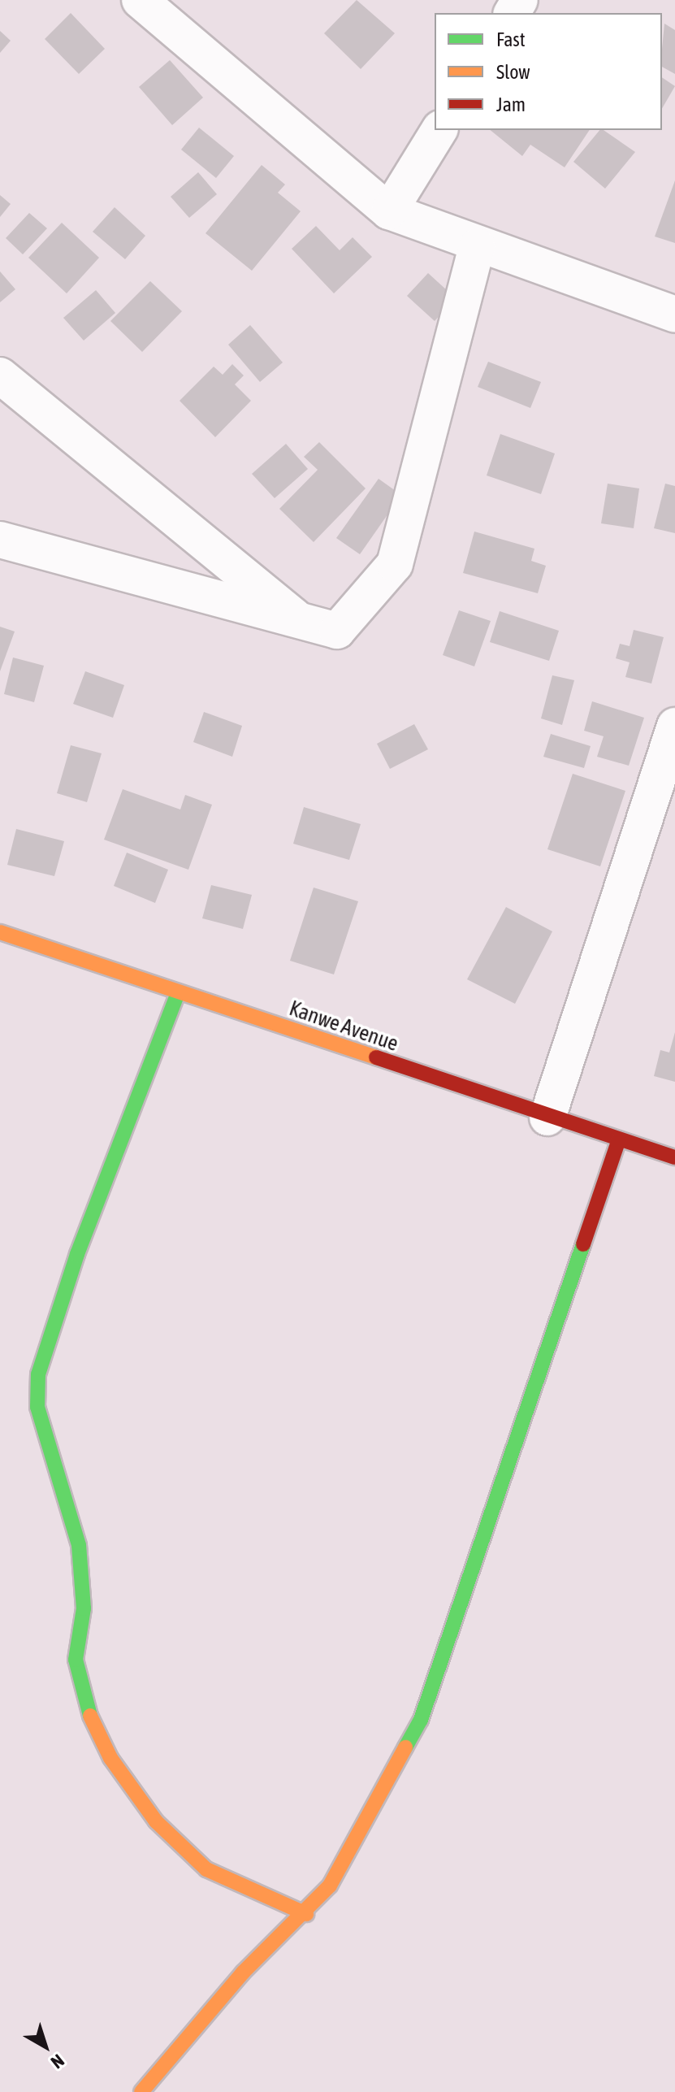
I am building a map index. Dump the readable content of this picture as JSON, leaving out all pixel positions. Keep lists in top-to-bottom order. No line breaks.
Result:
{"streets":{"street":["Kanwe Avenue"]},"legend":["Fast","Slow","Jam"],"north":"bottom right"}
